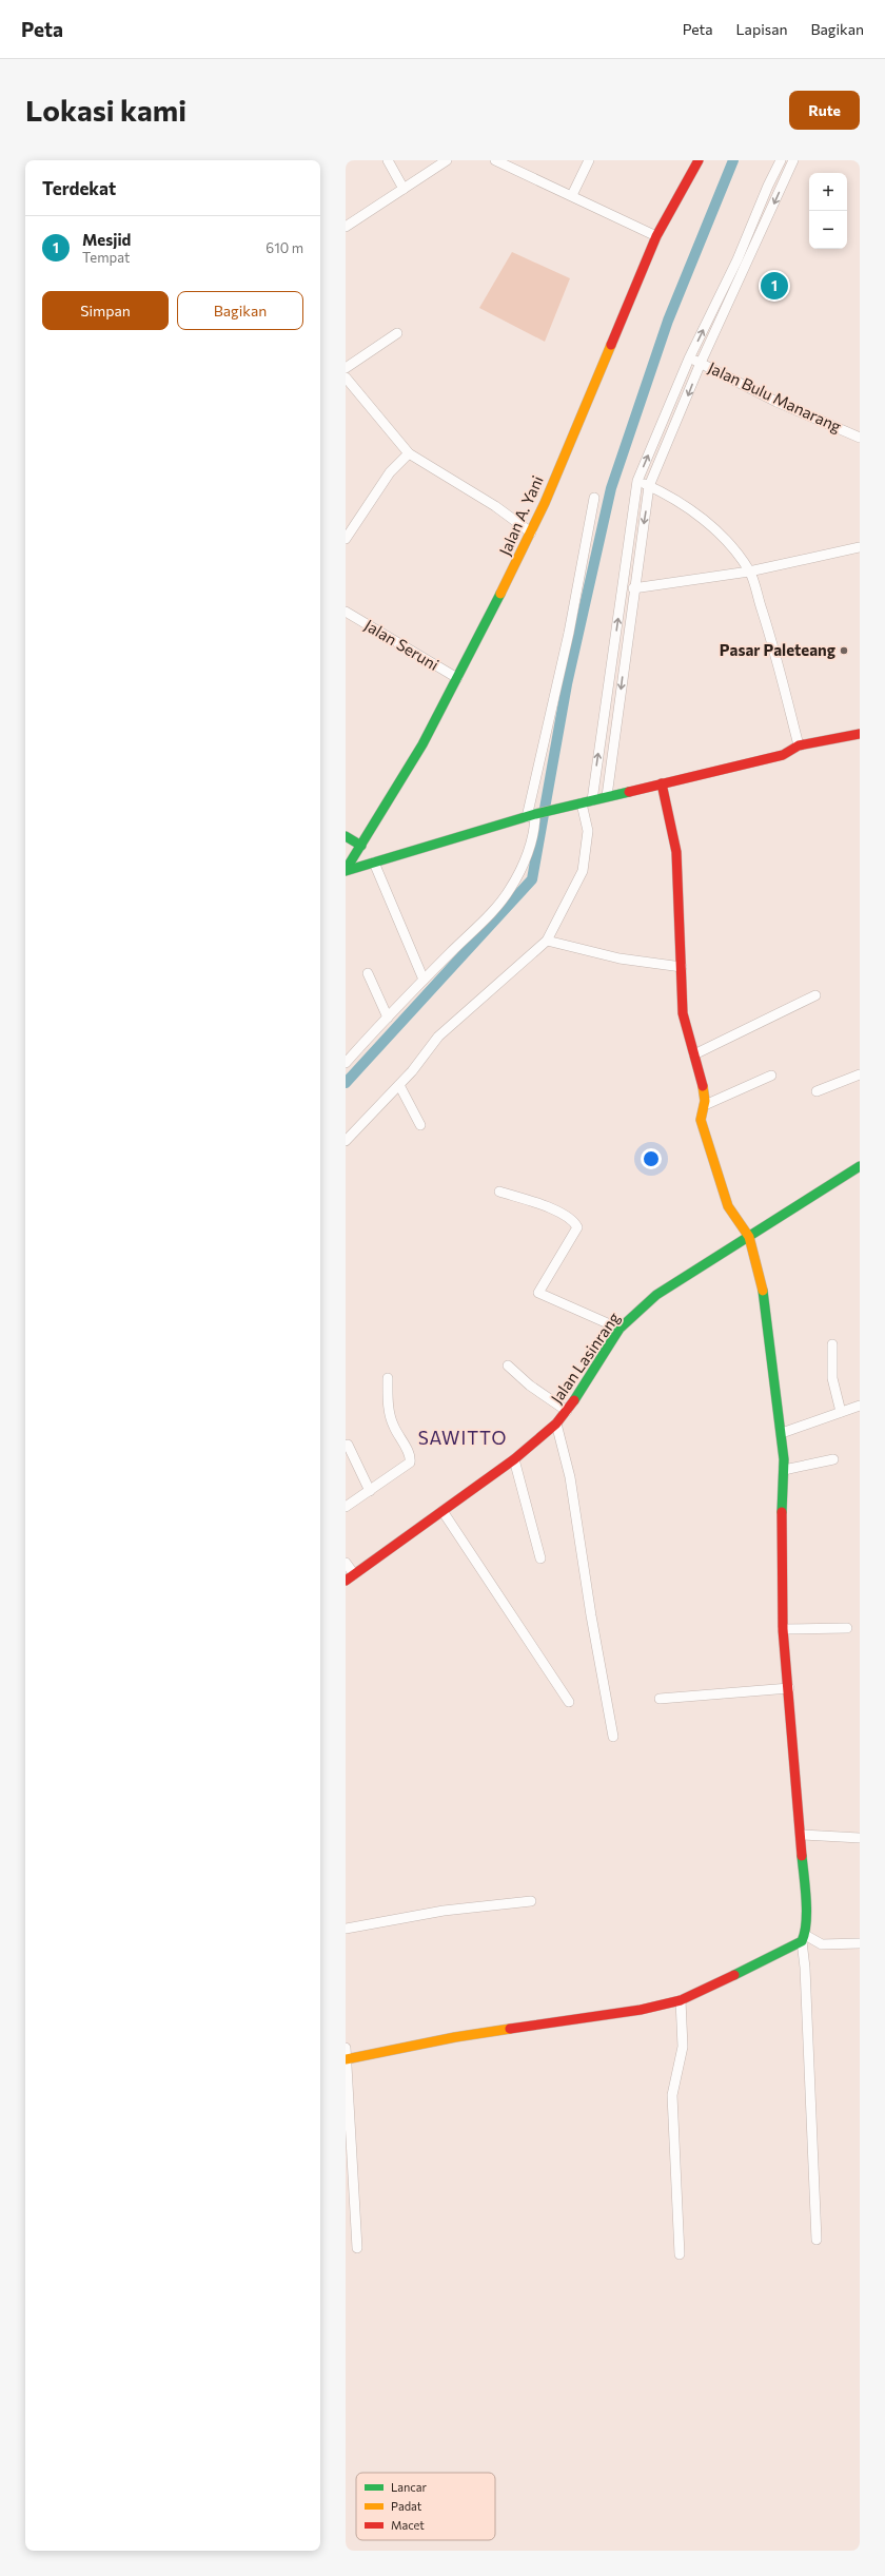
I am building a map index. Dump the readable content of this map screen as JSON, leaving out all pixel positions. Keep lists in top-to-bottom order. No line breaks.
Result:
{"streets":{"main road":["Jalan A. Yani","Jalan Lasinrang"],"street":["Jalan Bulu Manarang","Jalan Seruni"]},"crossings":[["Jalan A. Yani","Jalan Seruni"]],"districts":["SAWITTO"],"places":["Pasar Paleteang"],"legend":["Lancar","Padat","Macet"],"page":{"header":"Peta","nav":["Peta","Lapisan","Bagikan"],"buttons":["Rute",["Simpan","Bagikan"]],"title":"Lokasi kami","heading":"Terdekat","map_buttons":["+","−"],"list":[{"mark":"1","name":"Mesjid","note":"Tempat","value":"610 m"}],"pins":"1"}}
